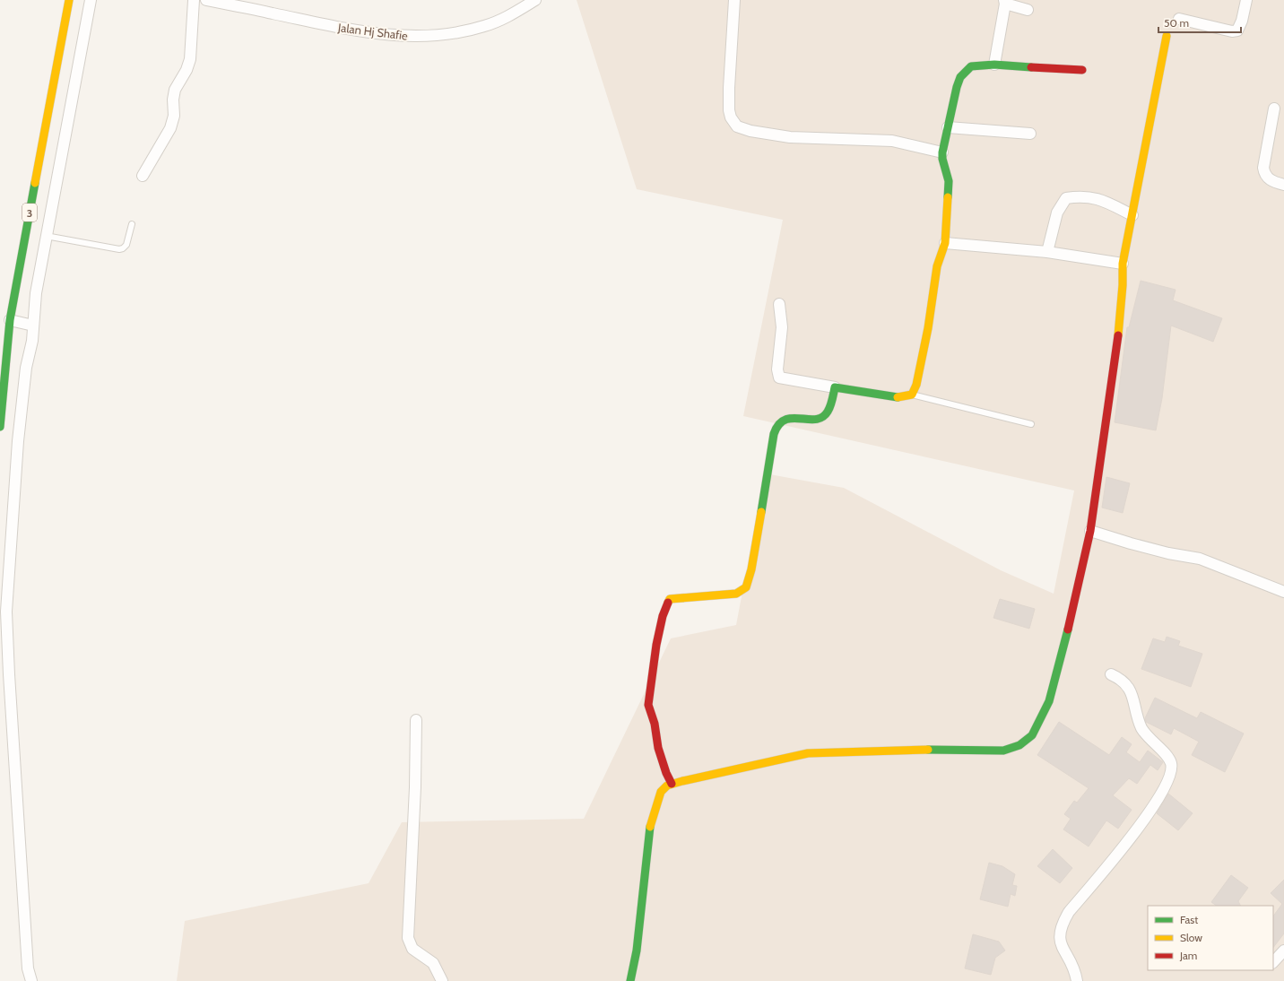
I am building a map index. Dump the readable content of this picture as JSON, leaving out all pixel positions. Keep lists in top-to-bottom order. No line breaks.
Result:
{"streets":{"main road":["3"],"street":["Jalan Hj Shafie"]},"legend":["Fast","Slow","Jam"],"scale_bar":"50 m"}
